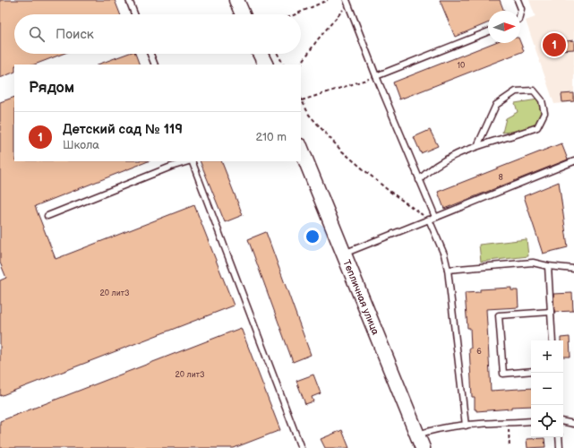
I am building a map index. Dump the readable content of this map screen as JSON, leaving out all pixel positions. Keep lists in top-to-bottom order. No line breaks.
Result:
{"streets":{"street":["Тепличная улица"]},"house_numbers":["10","8","20 лит3","6","20 лит3"],"north":"right","page":{"search":"Поиск","pins":"1","heading":"Рядом","list":[{"mark":"1","name":"Детский сад № 119","note":"Школа","value":"210 m"}],"map_buttons":["+","−"]}}
